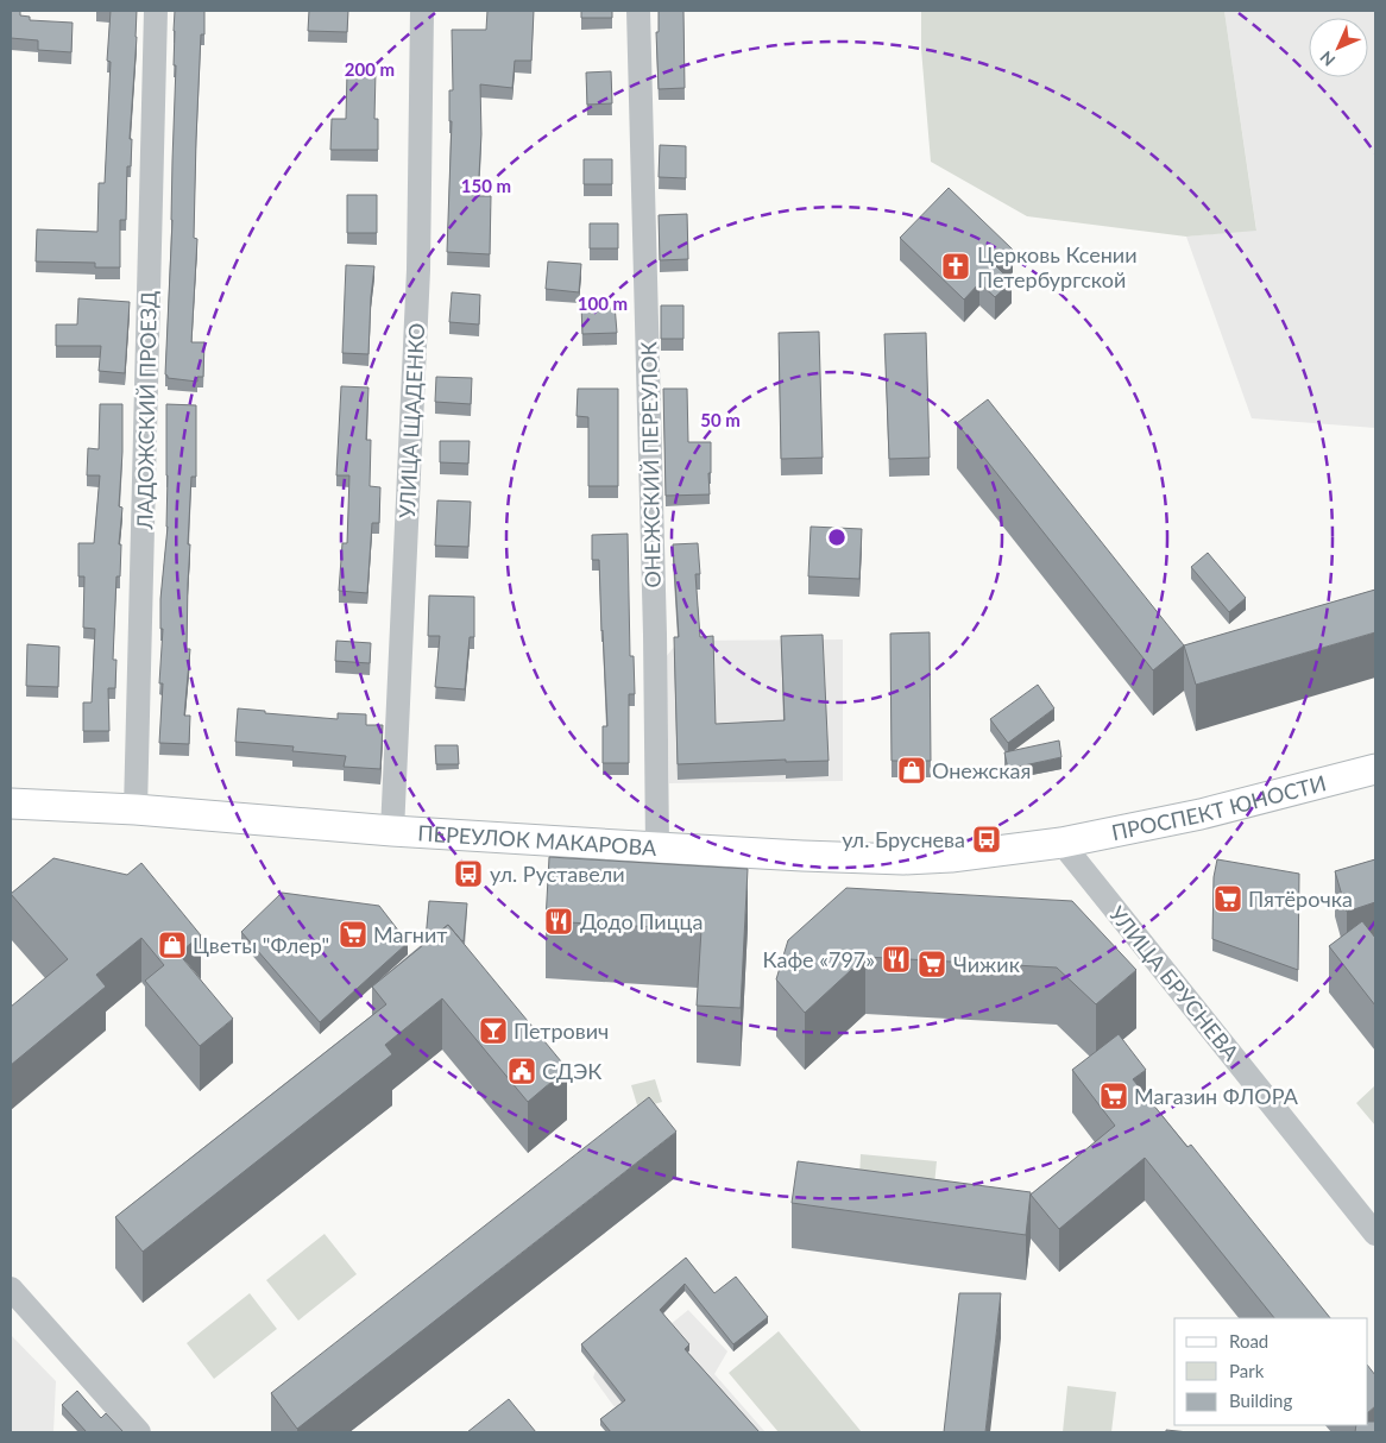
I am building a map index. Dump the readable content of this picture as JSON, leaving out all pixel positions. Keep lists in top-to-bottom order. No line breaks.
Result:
{"streets":{"main road":["ПРОСПЕКТ ЮНОСТИ","ПЕРЕУЛОК МАКАРОВА"],"street":["ЛАДОЖСКИЙ ПРОЕЗД","УЛИЦА ЩАДЕНКО","ОНЕЖСКИЙ ПЕРЕУЛОК","УЛИЦА БРУСНЕВА"]},"crossings":[["ЛАДОЖСКИЙ ПРОЕЗД","ПЕРЕУЛОК МАКАРОВА"],["УЛИЦА ЩАДЕНКО","ПЕРЕУЛОК МАКАРОВА"],["ОНЕЖСКИЙ ПЕРЕУЛОК","ПЕРЕУЛОК МАКАРОВА"],["ПРОСПЕКТ ЮНОСТИ","ПЕРЕУЛОК МАКАРОВА"],["ПРОСПЕКТ ЮНОСТИ","УЛИЦА БРУСНЕВА"],["ПЕРЕУЛОК МАКАРОВА","УЛИЦА БРУСНЕВА"]],"places":{"church":["Церковь Ксении Петербургской"],"shop":["Онежская","Цветы \"Флер\""],"bus stop":["ул. Бруснева","ул. Руставели"],"supermarket":["Пятёрочка","Магнит","Чижик","Магазин ФЛОРА"],"restaurant":["Додо Пицца","Кафе «797»"],"bar":["Петрович"],"public building":["СДЭК"]},"legend":["Road","Park","Building"],"north":"bottom left","rings":["200 m","150 m","100 m","50 m"]}
